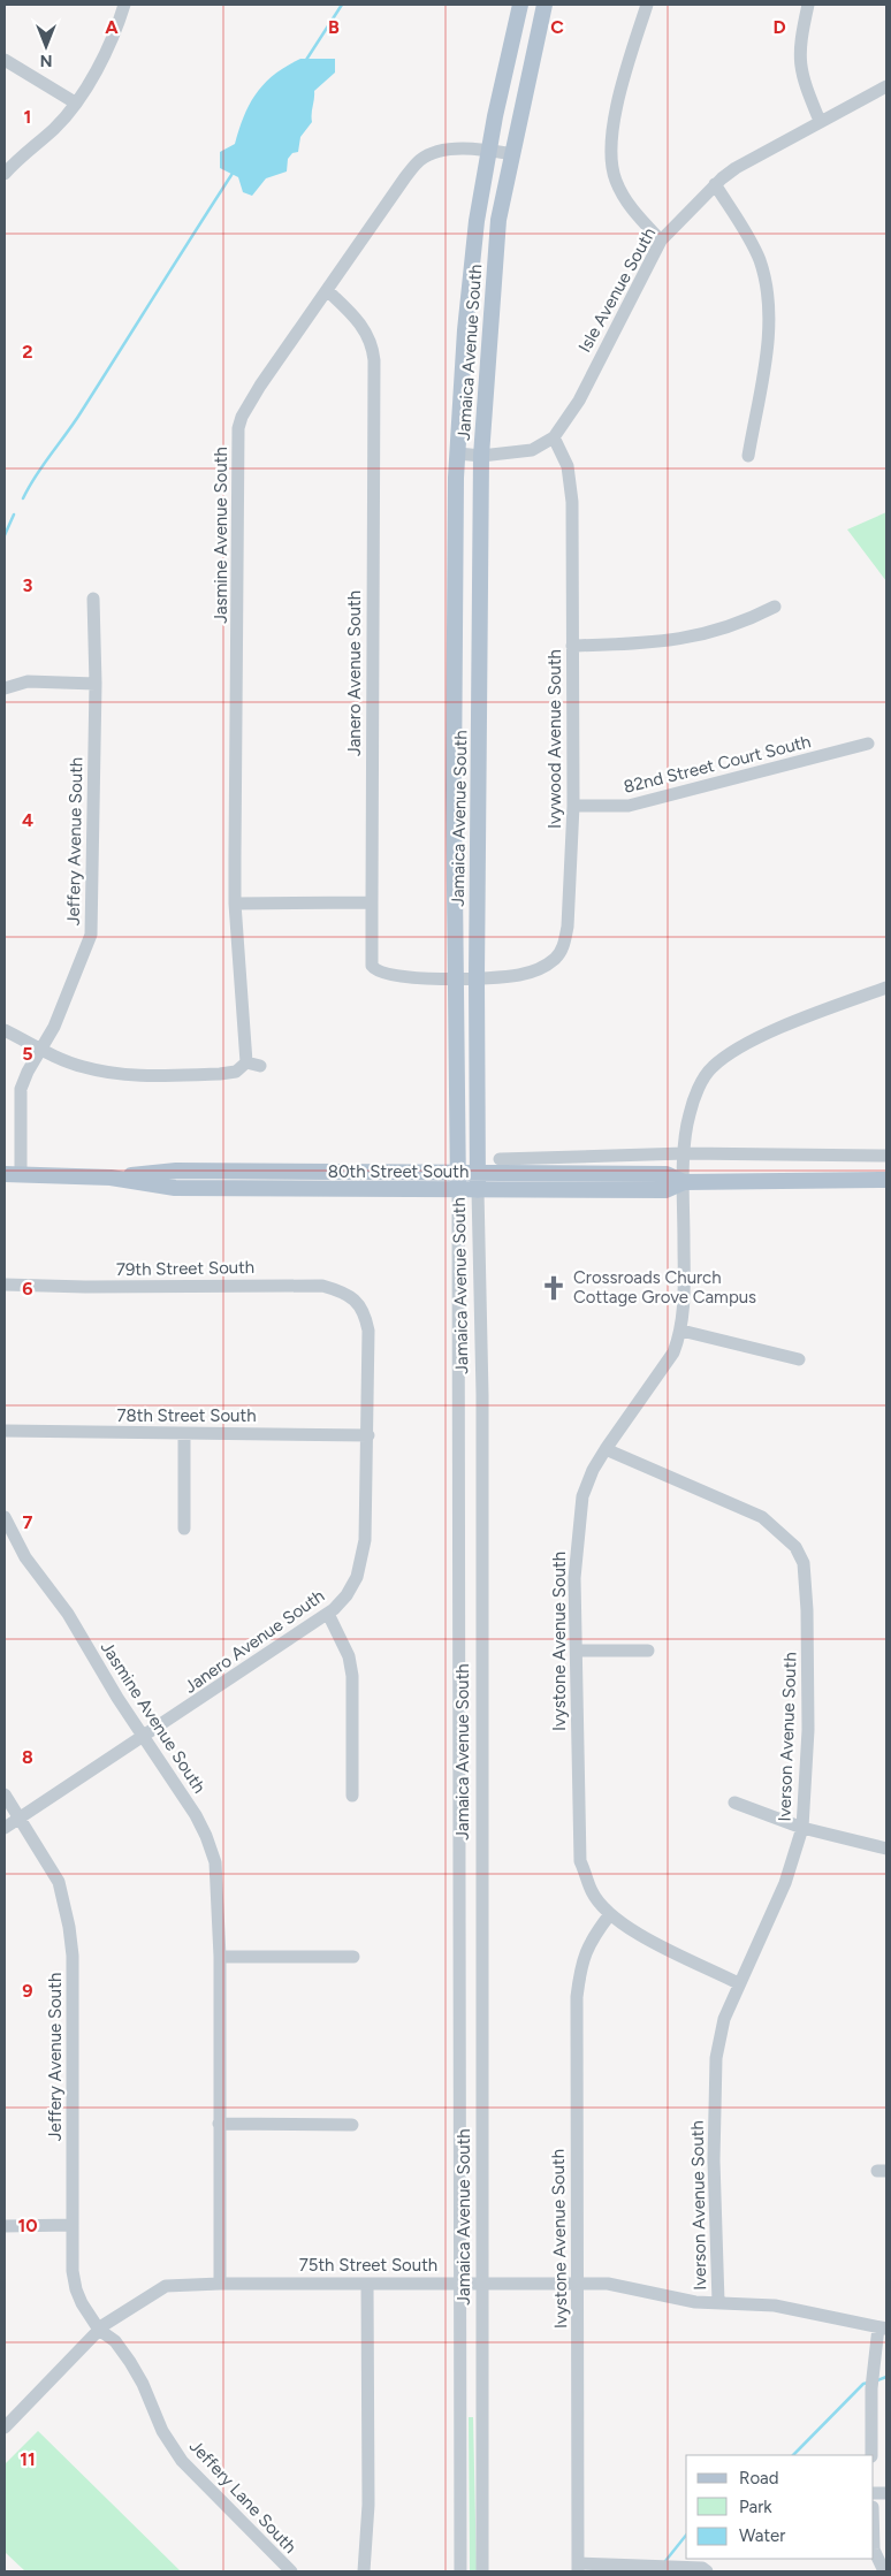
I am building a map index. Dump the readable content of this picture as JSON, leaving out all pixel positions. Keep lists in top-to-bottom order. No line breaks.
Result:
{"streets":{"main road":["Jamaica Avenue South","80th Street South"],"street":["Isle Avenue South","Jasmine Avenue South","Janero Avenue South","Ivywood Avenue South","82nd Street Court South","Jeffery Avenue South","79th Street South","78th Street South","Ivystone Avenue South","Iverson Avenue South","75th Street South","Jeffery Lane South"]},"crossings":[["Isle Avenue South","Jamaica Avenue South"],["Isle Avenue South","Ivywood Avenue South"],["Jamaica Avenue South","Jasmine Avenue South"],["Jamaica Avenue South","Janero Avenue South"],["Jamaica Avenue South","Ivywood Avenue South"],["Jamaica Avenue South","80th Street South"],["Jamaica Avenue South","75th Street South"],["Jasmine Avenue South","Janero Avenue South"],["Jasmine Avenue South","75th Street South"],["Janero Avenue South","Ivywood Avenue South"],["Janero Avenue South","Jeffery Avenue South"],["Janero Avenue South","79th Street South"],["Janero Avenue South","78th Street South"],["Ivywood Avenue South","82nd Street Court South"],["Jeffery Avenue South","80th Street South"],["Jeffery Avenue South","75th Street South"],["Jeffery Avenue South","Jeffery Lane South"],["80th Street South","Ivystone Avenue South"],["Ivystone Avenue South","Iverson Avenue South"],["Ivystone Avenue South","75th Street South"],["Iverson Avenue South","75th Street South"],["75th Street South","Jeffery Lane South"]],"places":{"church":["Crossroads Church Cottage Grove Campus"]},"legend":["Road","Park","Water"],"north":"bottom","grid":{"columns":["A","B","C","D"],"rows":["1","2","3","4","5","6","7","8","9","10","11"]}}
